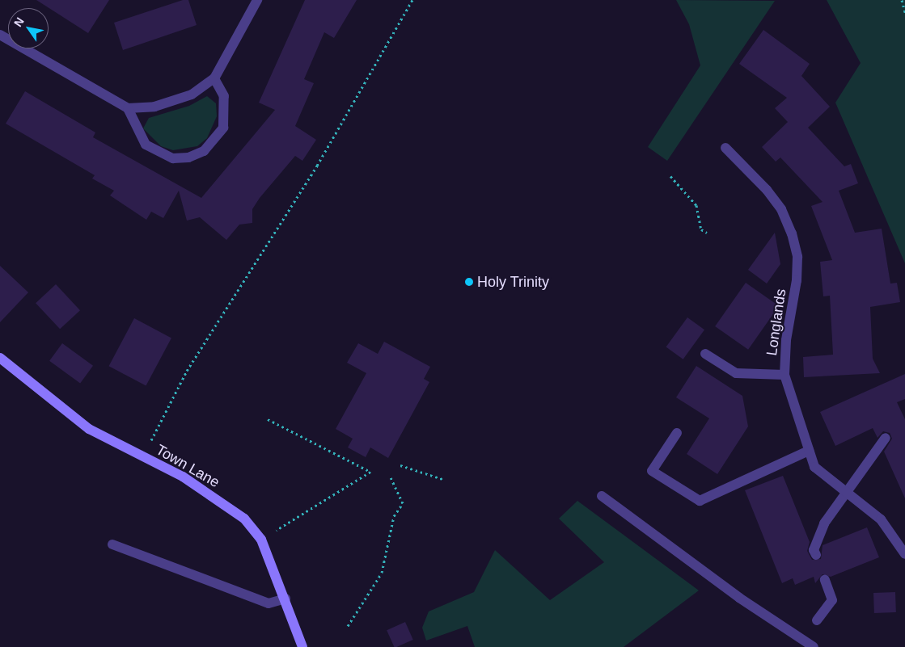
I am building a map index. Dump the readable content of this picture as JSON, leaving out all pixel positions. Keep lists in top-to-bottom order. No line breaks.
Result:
{"streets":{"street":["Longlands","Town Lane"]},"places":["Holy Trinity"],"north":"top left"}
